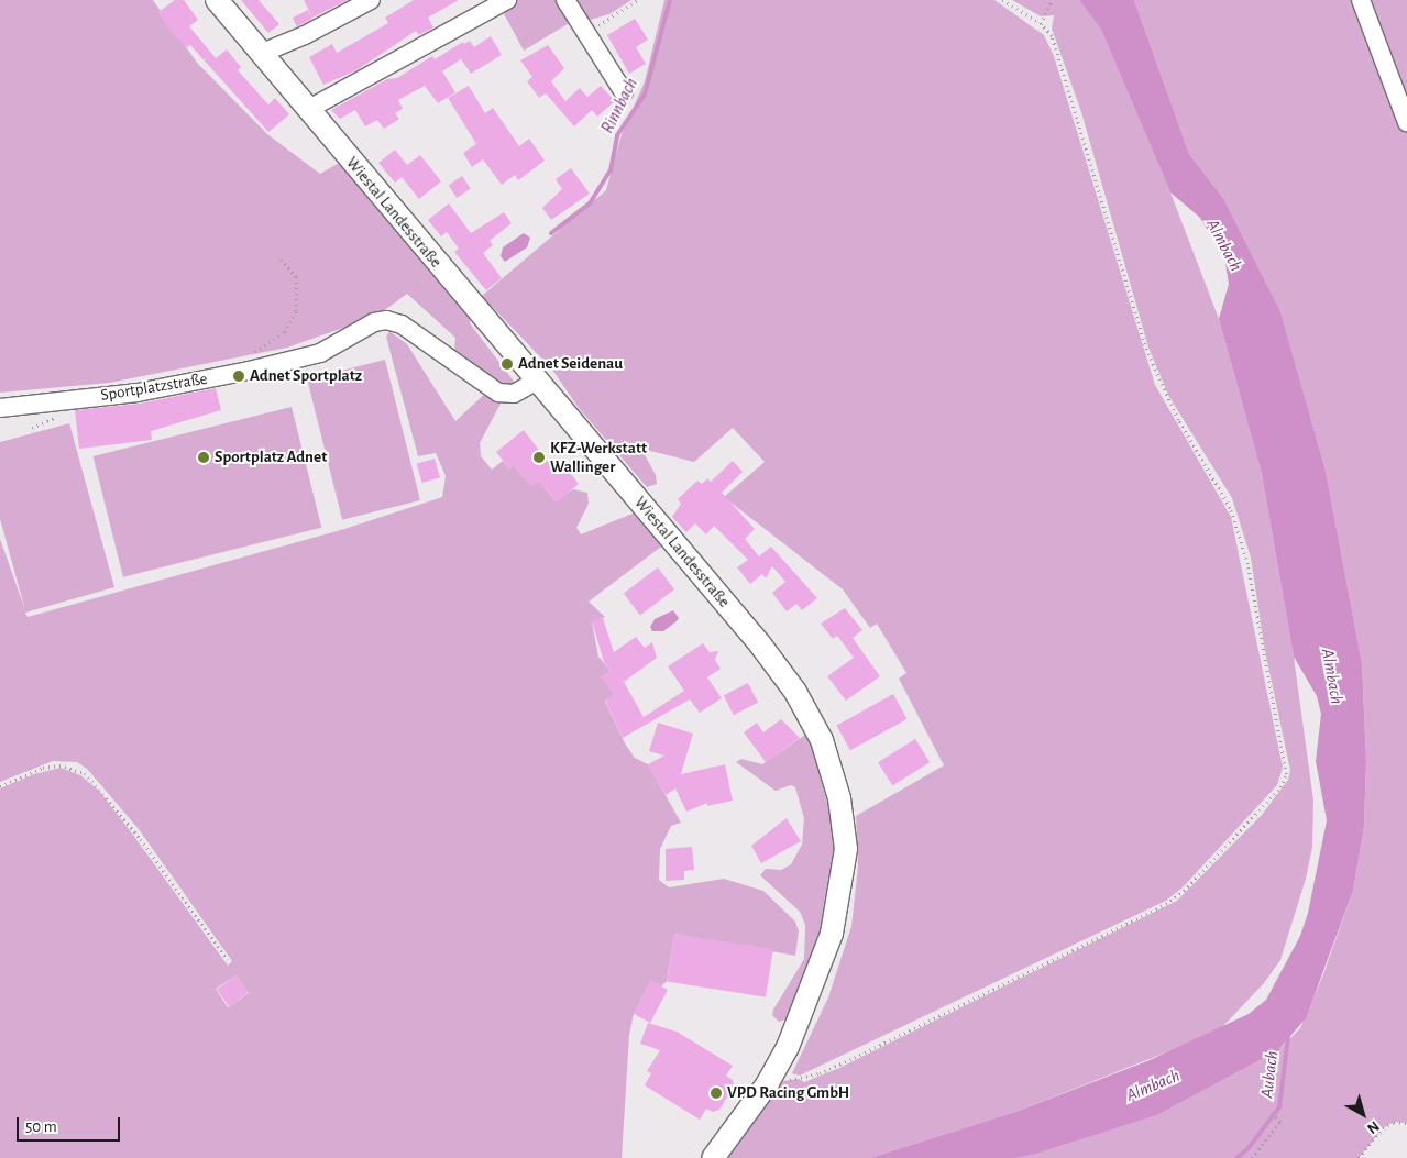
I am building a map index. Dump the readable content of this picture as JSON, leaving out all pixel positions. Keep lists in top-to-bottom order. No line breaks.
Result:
{"streets":{"main road":["Wiestal Landesstraße"],"street":["Sportplatzstraße"]},"crossings":[["Wiestal Landesstraße","Sportplatzstraße"]],"water":["Rinnbach","Almbach","Aubach"],"places":["Adnet Seidenau","Adnet Sportplatz","Sportplatz Adnet","KFZ-Werkstatt Wallinger","VPD Racing GmbH"],"scale_bar":"50 m","north":"bottom right"}
